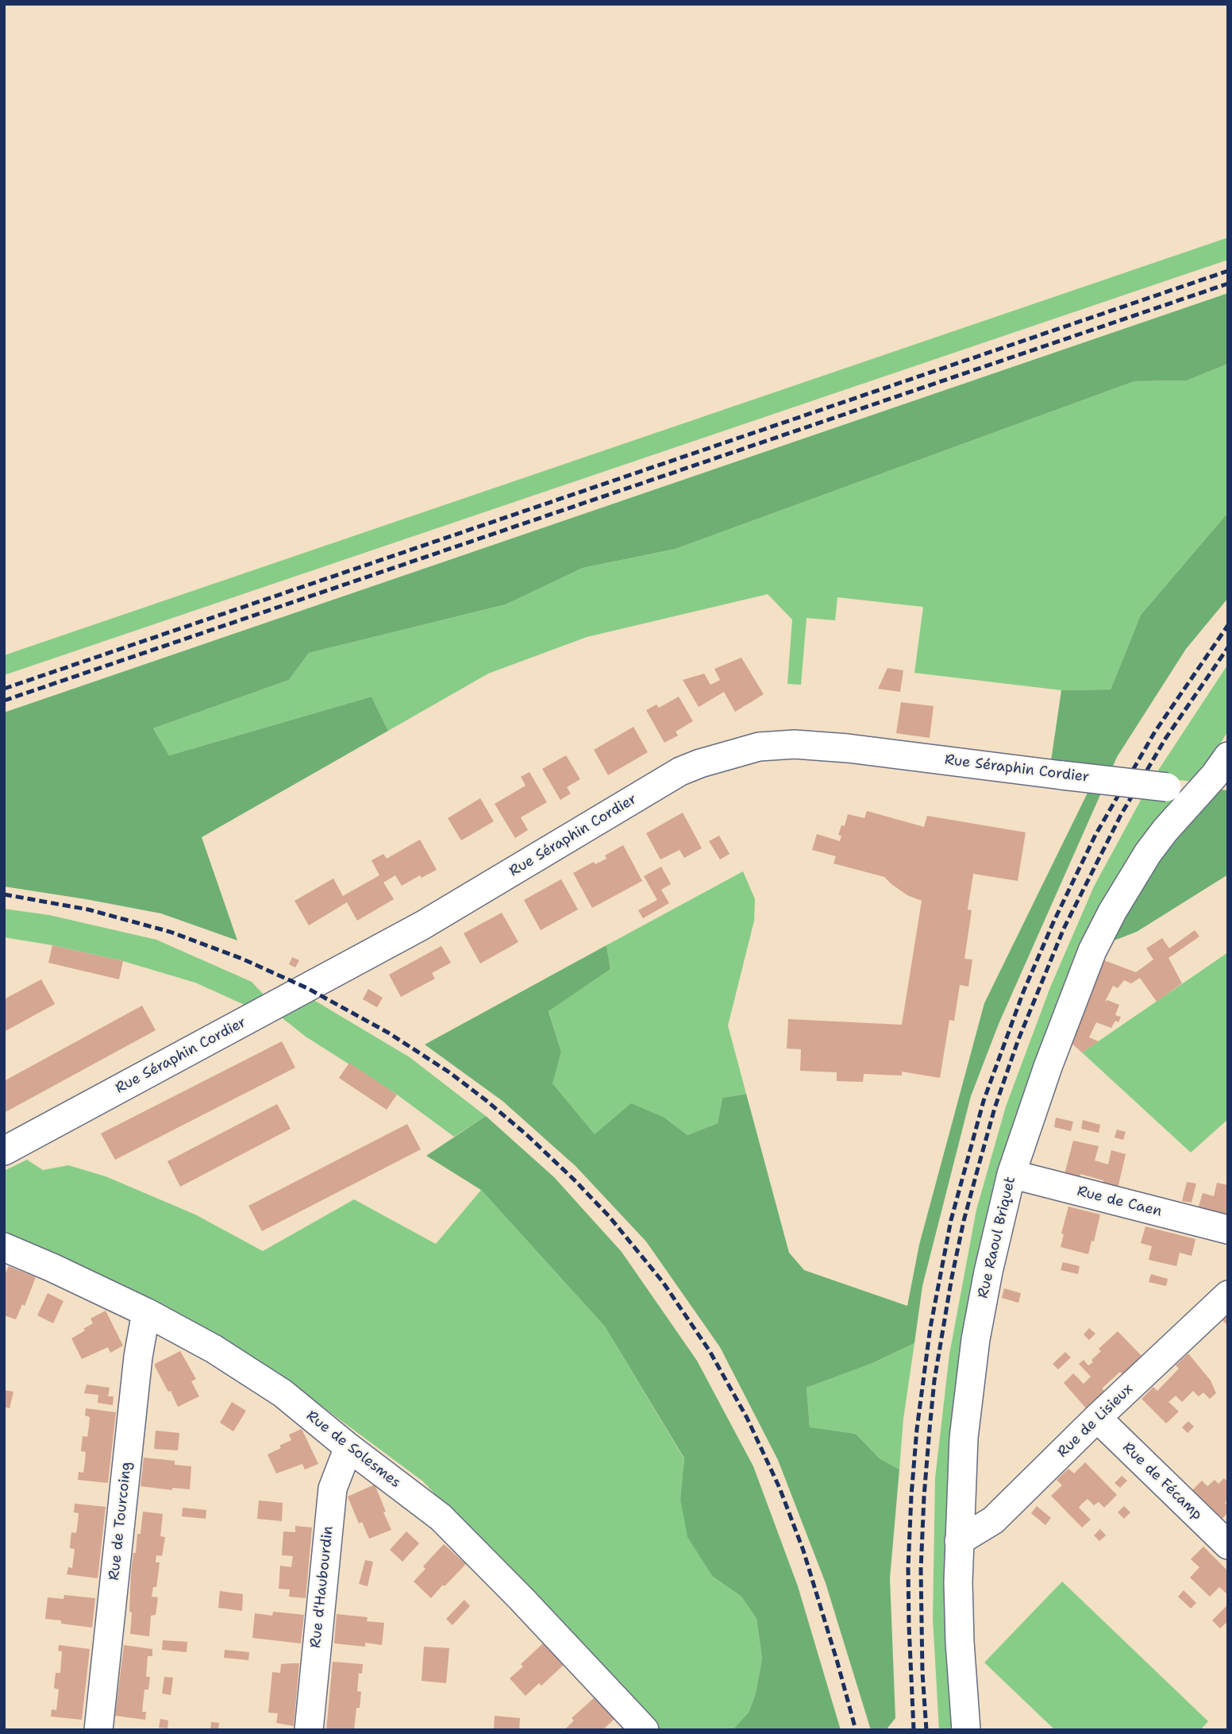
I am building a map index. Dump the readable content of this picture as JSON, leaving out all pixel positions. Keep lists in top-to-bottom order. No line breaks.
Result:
{"streets":{"street":["Rue Séraphin Cordier","Rue de Caen","Rue Raoul Briquet","Rue de Lisieux","Rue de Solesmes","Rue de Fécamp","Rue de Tourcoing","Rue d'Haubourdin"]},"crossings":[["Rue Séraphin Cordier","Rue Raoul Briquet"],["Rue de Caen","Rue Raoul Briquet"],["Rue Raoul Briquet","Rue de Lisieux"],["Rue de Lisieux","Rue de Fécamp"],["Rue de Solesmes","Rue de Tourcoing"],["Rue de Solesmes","Rue d'Haubourdin"]]}
